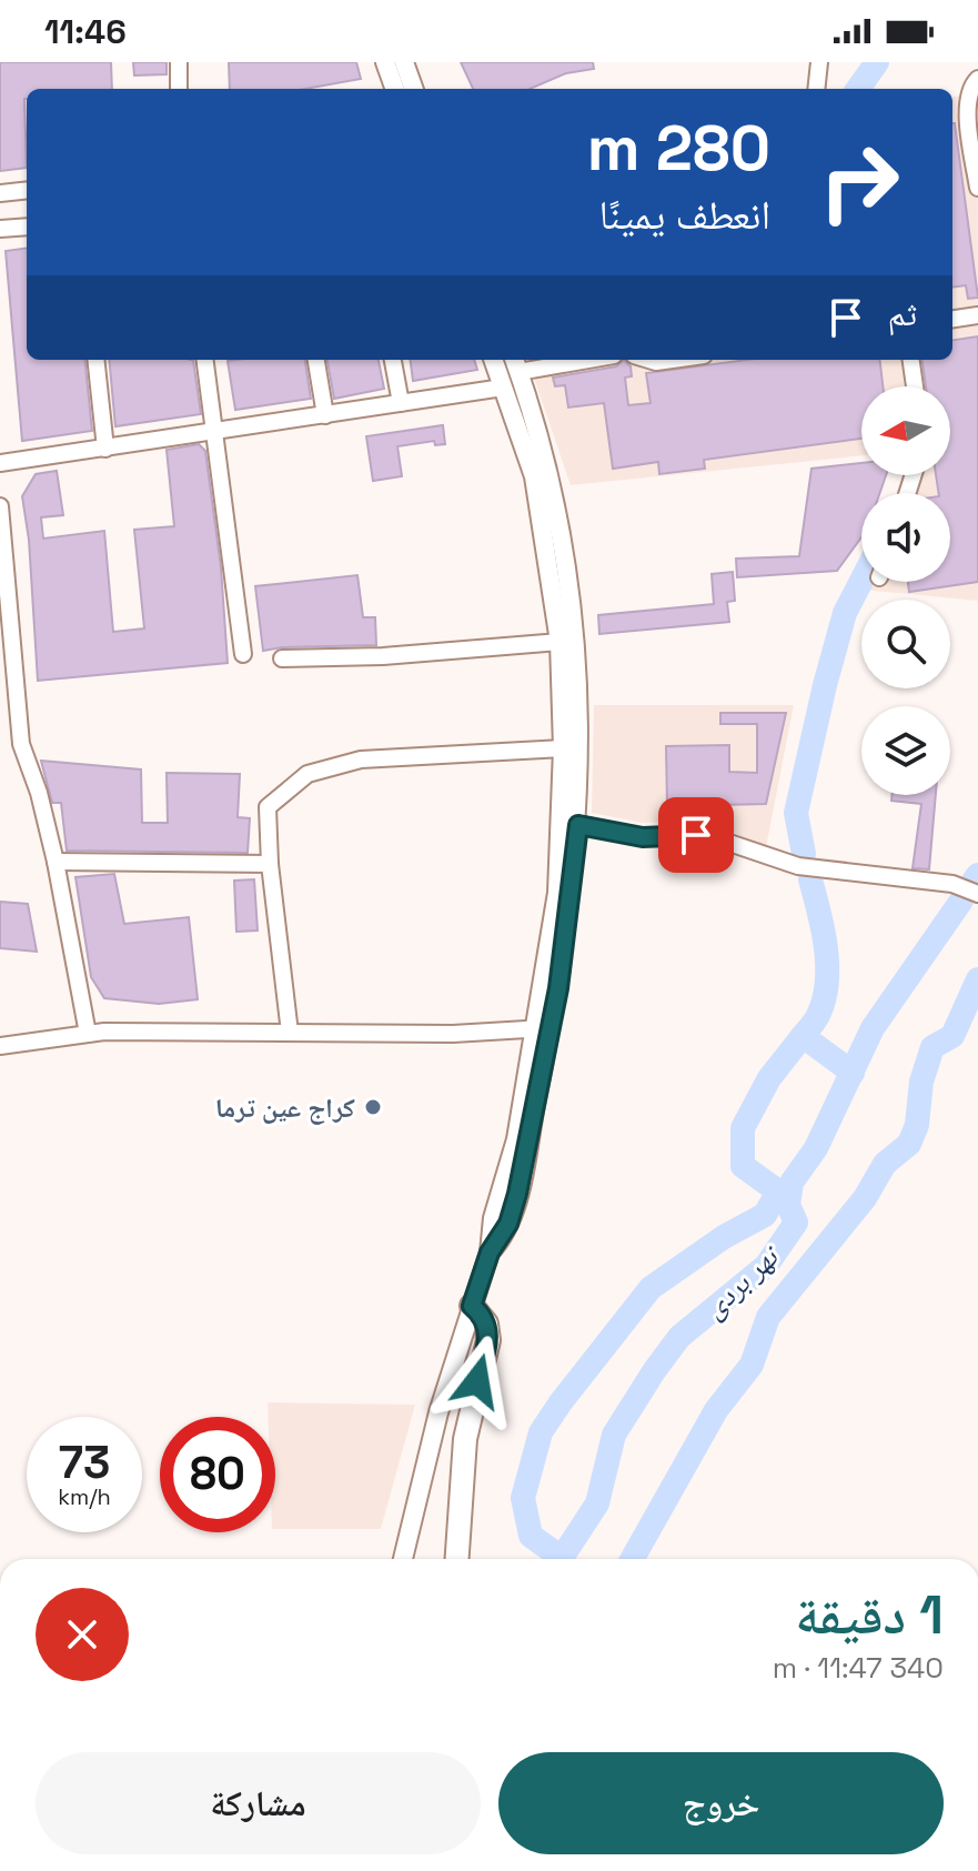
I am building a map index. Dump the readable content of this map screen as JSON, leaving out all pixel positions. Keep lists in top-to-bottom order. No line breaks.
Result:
{"water":["نهر بردى"],"places":["كراج عين ترما"],"north":"left","page":{"status":"11:46","turn":["280 m","انعطف يمينًا"],"then":"ثم","speed":"73 km/h","limit":"80","heading":["1 دقيقة","340 m · 11:47"],"buttons":["خروج","مشاركة"]}}
